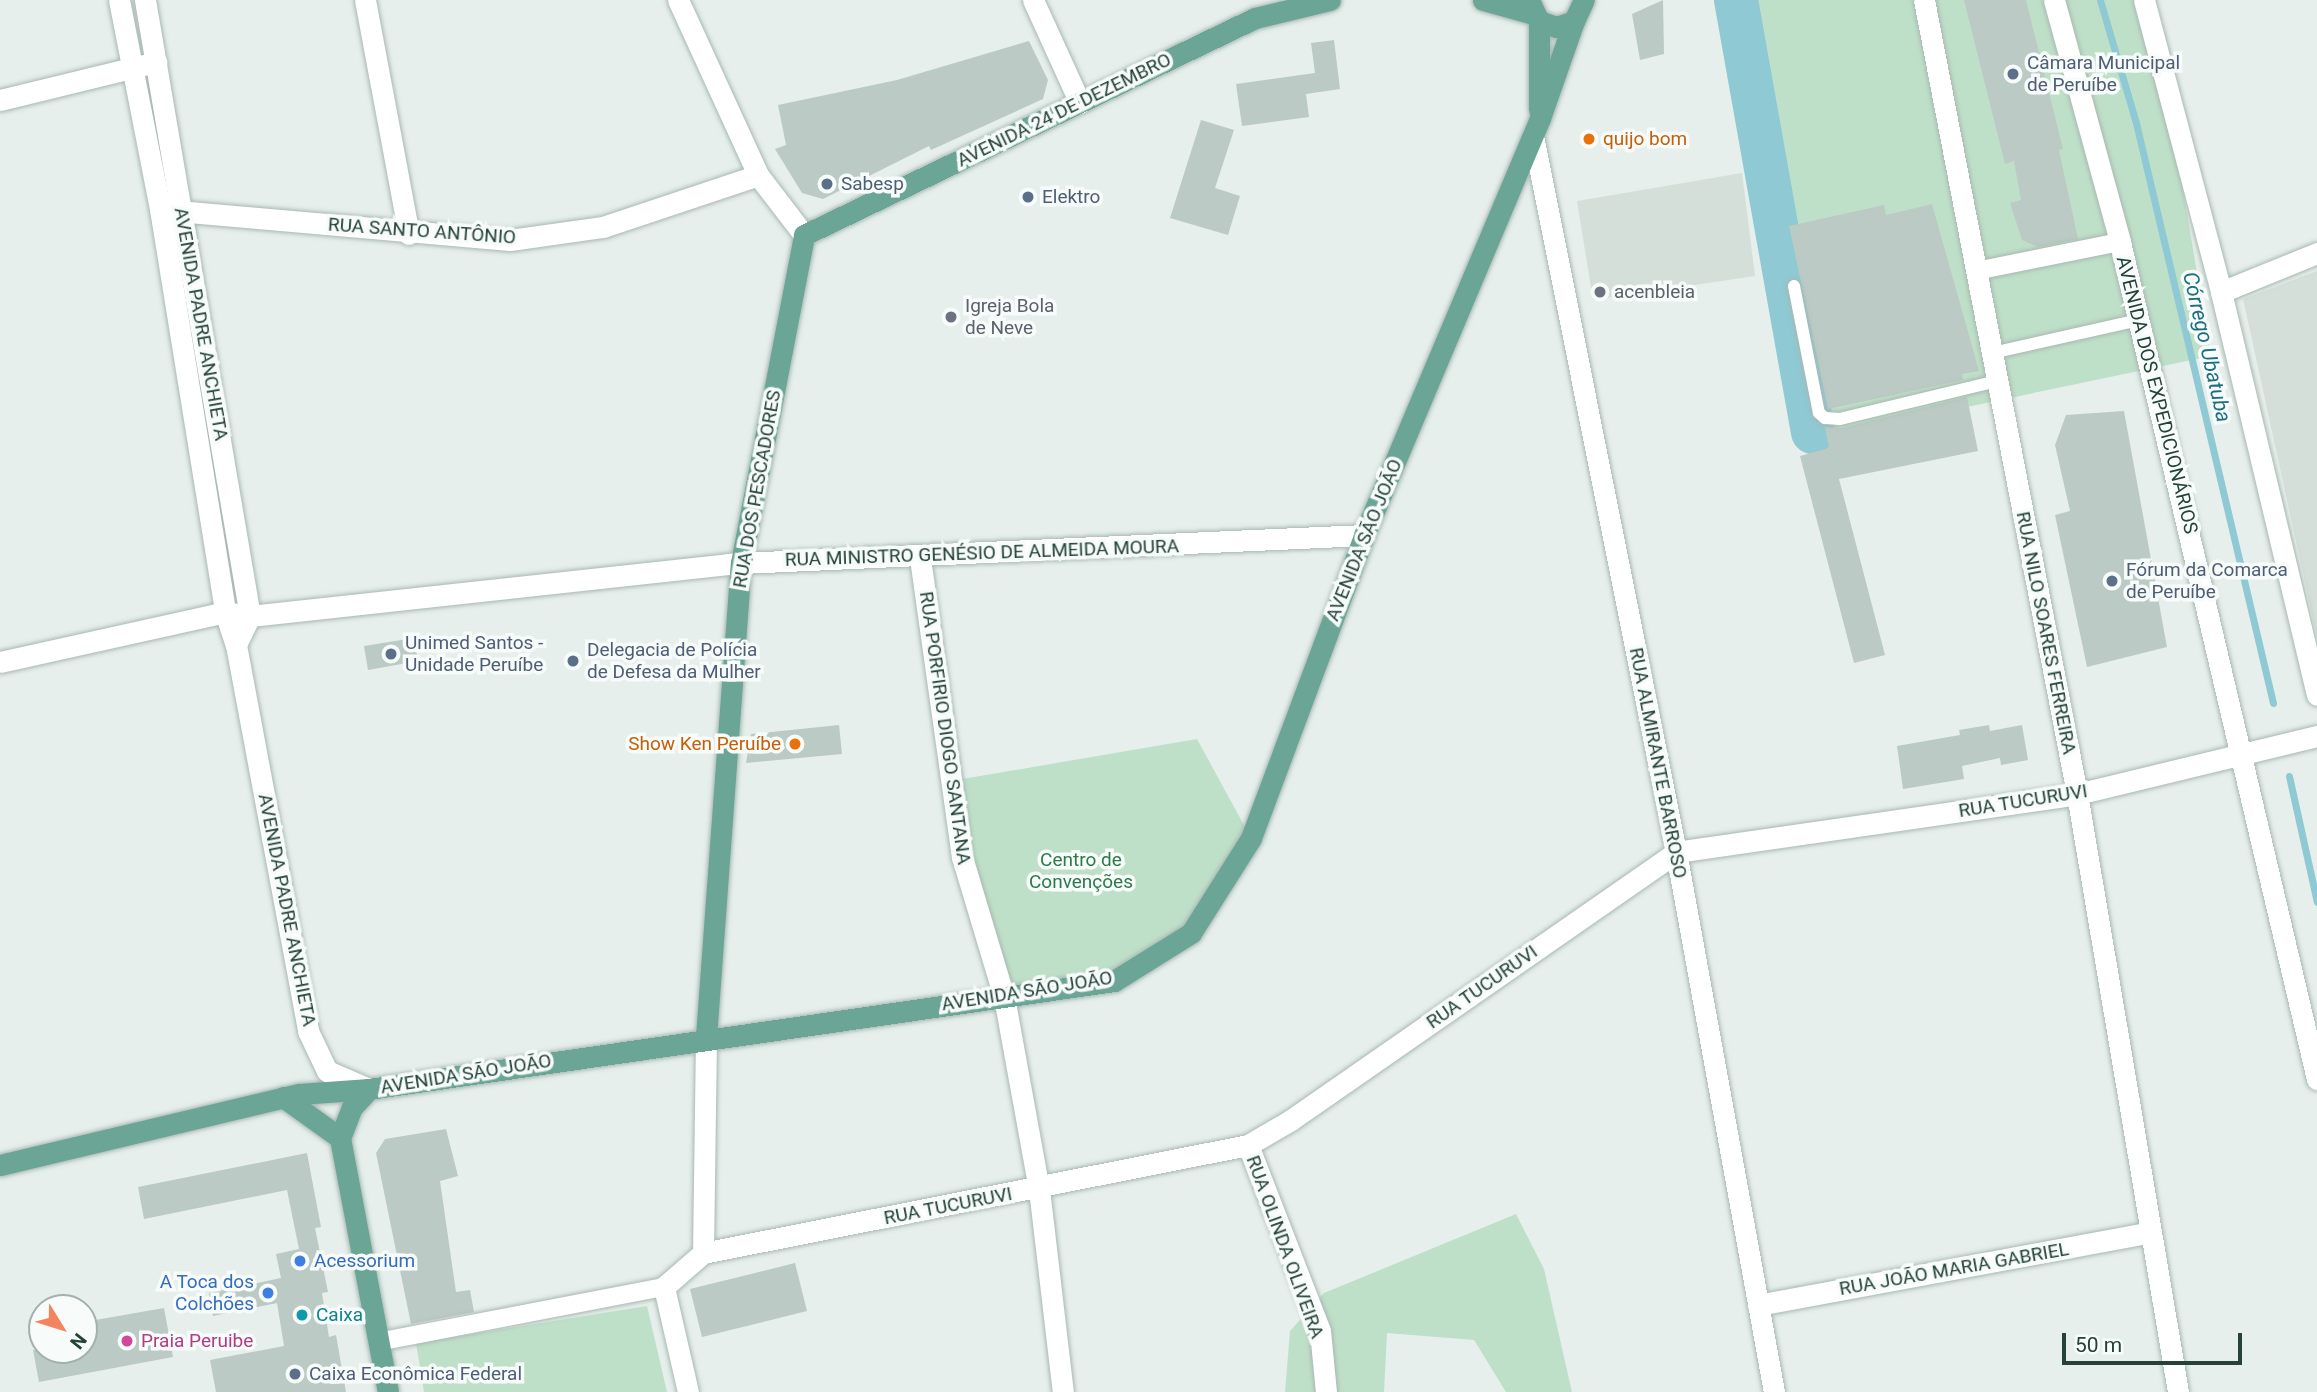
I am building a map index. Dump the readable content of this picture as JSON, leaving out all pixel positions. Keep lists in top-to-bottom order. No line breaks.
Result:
{"streets":{"main road":["AVENIDA 24 DE DEZEMBRO","RUA DOS PESCADORES","AVENIDA SÃO JOÃO"],"street":["RUA SANTO ANTÔNIO","AVENIDA PADRE ANCHIETA","AVENIDA DOS EXPEDICIONÁRIOS","RUA MINISTRO GENÉSIO DE ALMEIDA MOURA","RUA NILO SOARES FERREIRA","RUA PORFIRIO DIOGO SANTANA","RUA ALMIRANTE BARROSO","RUA TUCURUVI","RUA OLINDA OLIVEIRA","RUA JOÃO MARIA GABRIEL"]},"crossings":[["AVENIDA 24 DE DEZEMBRO","RUA DOS PESCADORES"],["RUA SANTO ANTÔNIO","AVENIDA PADRE ANCHIETA"],["AVENIDA PADRE ANCHIETA","AVENIDA SÃO JOÃO"],["AVENIDA PADRE ANCHIETA","RUA MINISTRO GENÉSIO DE ALMEIDA MOURA"],["AVENIDA DOS EXPEDICIONÁRIOS","RUA TUCURUVI"],["RUA DOS PESCADORES","AVENIDA SÃO JOÃO"],["RUA DOS PESCADORES","RUA MINISTRO GENÉSIO DE ALMEIDA MOURA"],["AVENIDA SÃO JOÃO","RUA MINISTRO GENÉSIO DE ALMEIDA MOURA"],["AVENIDA SÃO JOÃO","RUA PORFIRIO DIOGO SANTANA"],["AVENIDA SÃO JOÃO","RUA ALMIRANTE BARROSO"],["RUA MINISTRO GENÉSIO DE ALMEIDA MOURA","RUA PORFIRIO DIOGO SANTANA"],["RUA NILO SOARES FERREIRA","RUA TUCURUVI"],["RUA NILO SOARES FERREIRA","RUA JOÃO MARIA GABRIEL"],["RUA PORFIRIO DIOGO SANTANA","RUA TUCURUVI"],["RUA ALMIRANTE BARROSO","RUA TUCURUVI"],["RUA ALMIRANTE BARROSO","RUA JOÃO MARIA GABRIEL"],["RUA TUCURUVI","RUA OLINDA OLIVEIRA"]],"water":["Córrego Ubatuba"],"parks":["Centro de Convenções"],"places":["Câmara Municipal de Peruíbe","quijo bom","Sabesp","Elektro","acenbleia","Igreja Bola de Neve","Fórum da Comarca de Peruíbe","Unimed Santos - Unidade Peruíbe","Delegacia de Polícia de Defesa da Mulher","Show Ken Peruíbe","Acessorium","A Toca dos Colchões","Caixa","Praia Peruibe","Caixa Econômica Federal"],"scale_bar":"50 m","north":"bottom right"}
